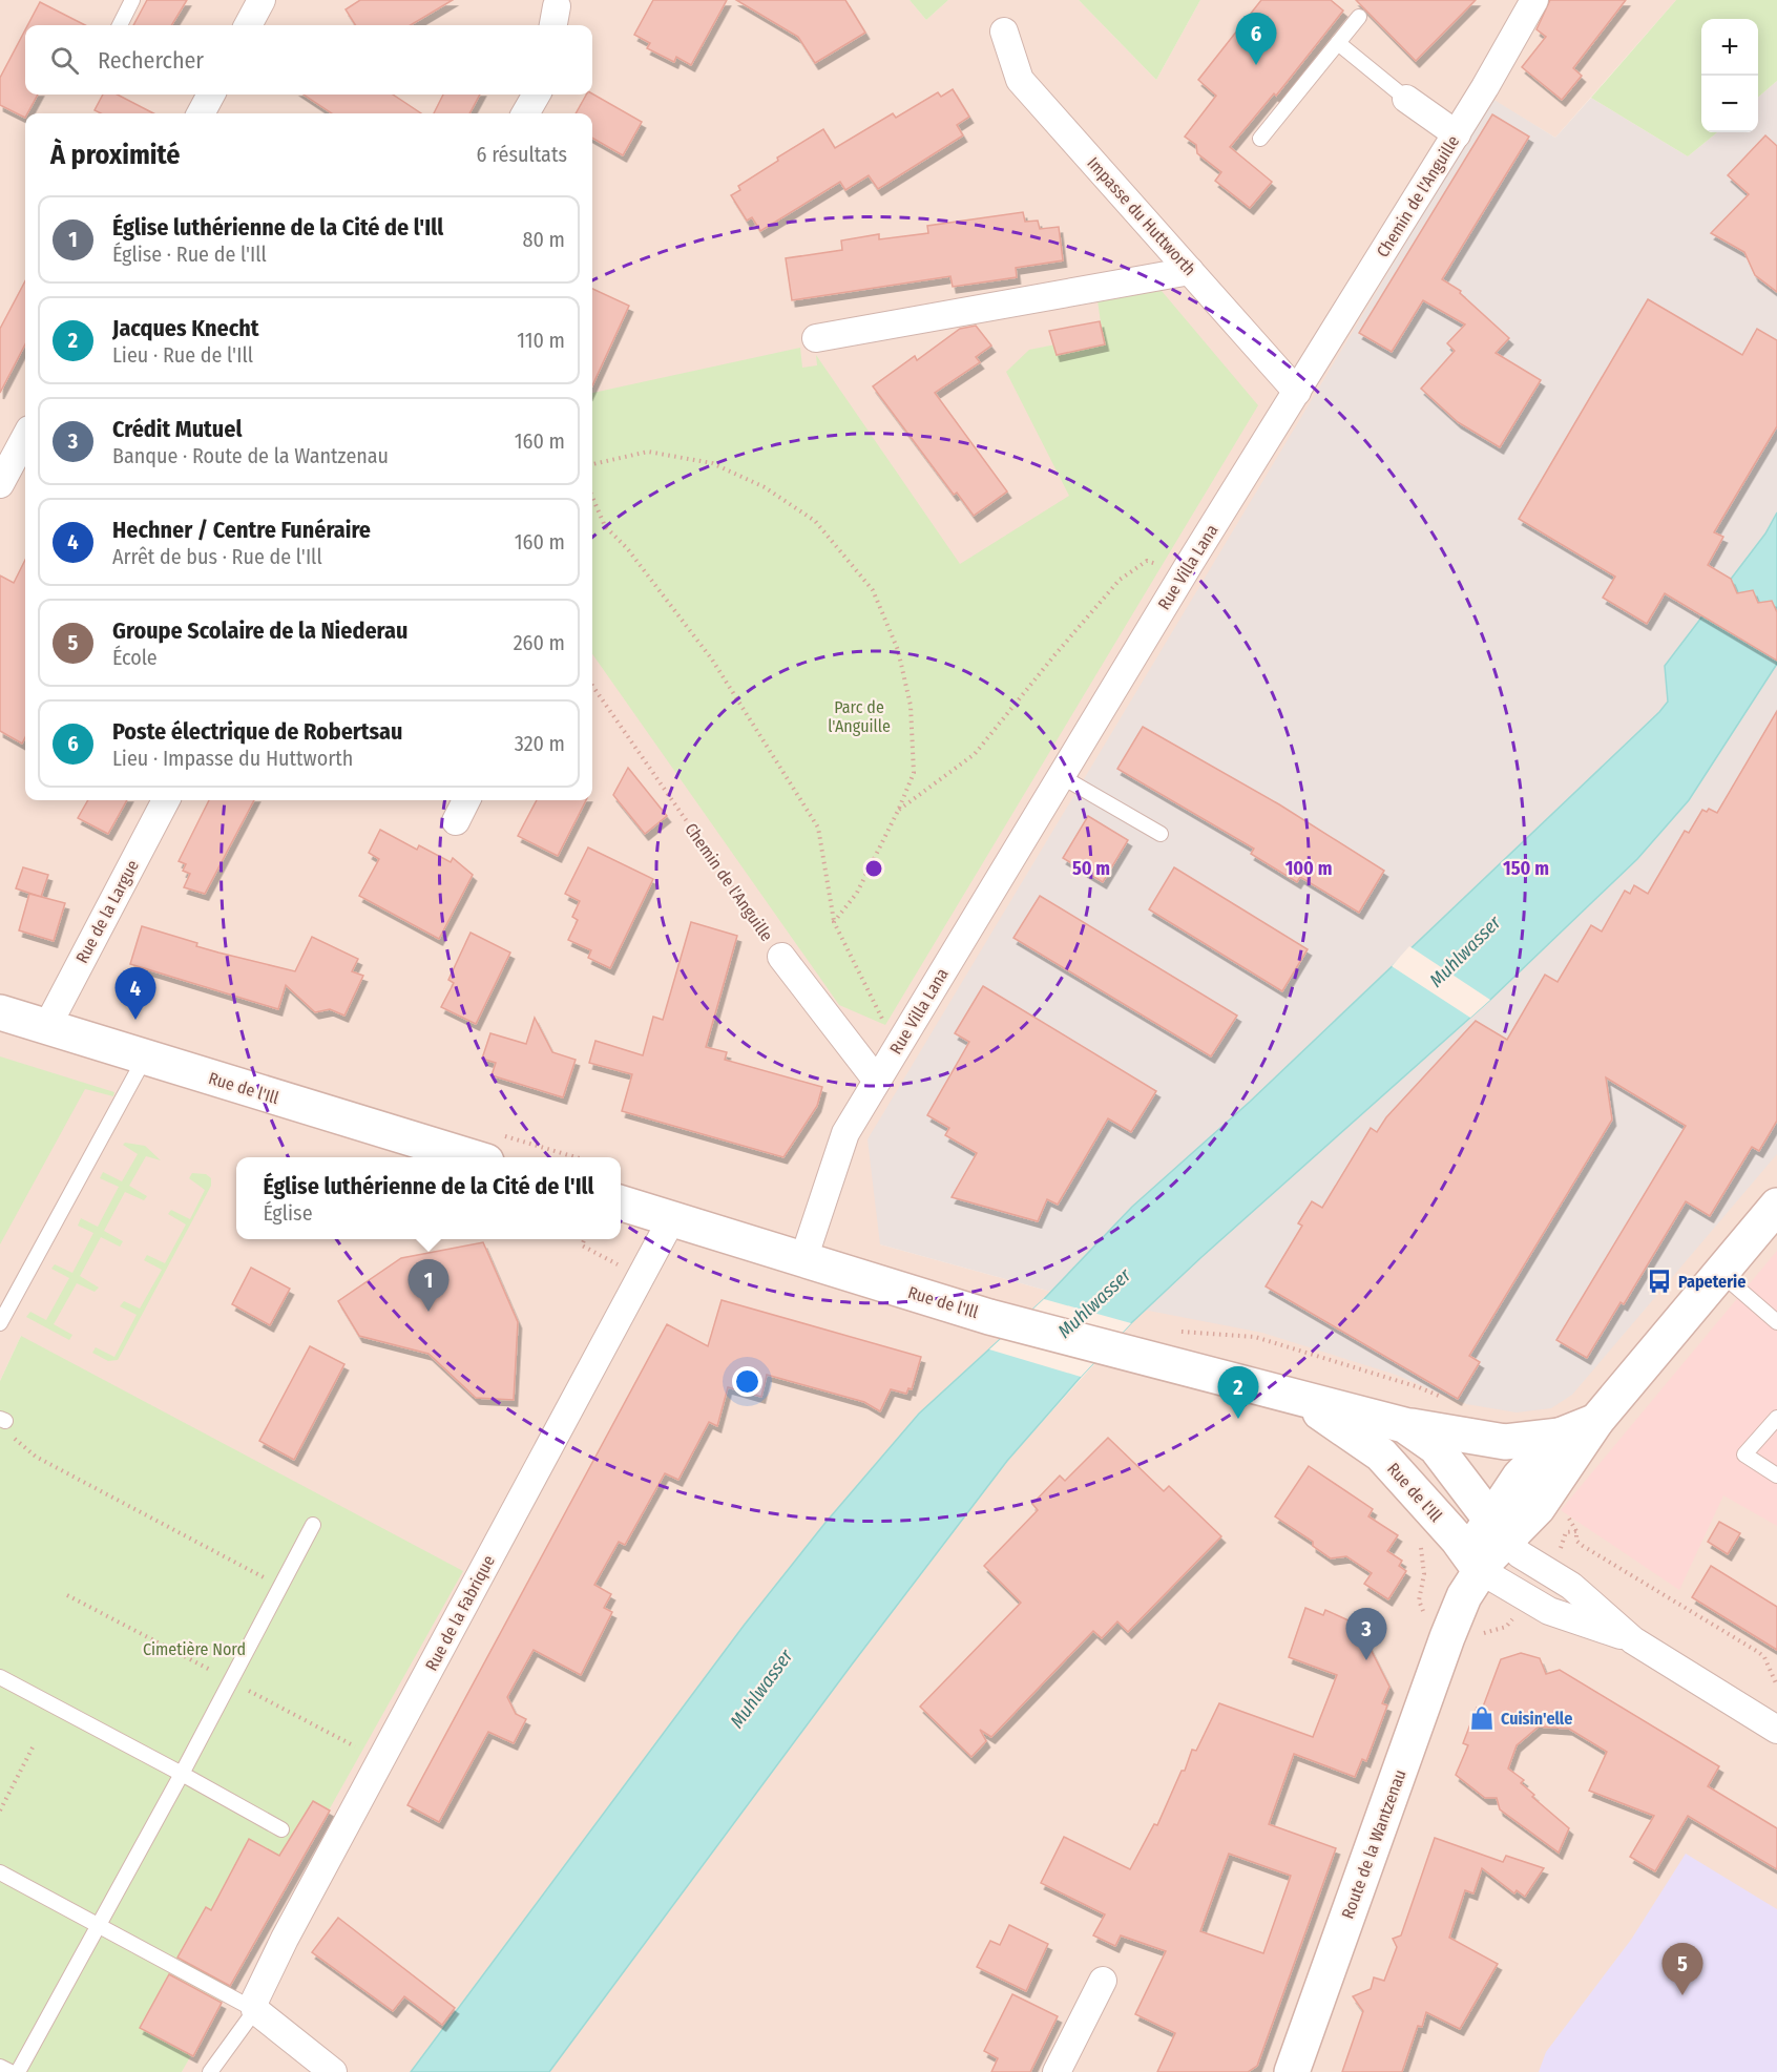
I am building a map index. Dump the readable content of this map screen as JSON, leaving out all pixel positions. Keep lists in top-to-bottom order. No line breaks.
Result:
{"streets":{"main road":["Rue de l'Ill","Route de la Wantzenau"],"street":["Chemin de l'Anguille","Impasse du Huttworth","Rue Villa Lana","Rue de la Largue","Rue de la Fabrique"]},"crossings":[["Chemin de l'Anguille","Impasse du Huttworth"],["Chemin de l'Anguille","Rue Villa Lana"],["Impasse du Huttworth","Rue Villa Lana"],["Rue Villa Lana","Rue de l'Ill"],["Rue de la Largue","Rue de l'Ill"],["Rue de l'Ill","Rue de la Fabrique"],["Rue de l'Ill","Route de la Wantzenau"]],"water":["Muhlwasser"],"parks":["Parc de l'Anguille","Cimetière Nord"],"places":{"bus stop":["Papeterie"],"shop":["Cuisin'elle"]},"page":{"pins":["6","4","1","2","3","5"],"map_buttons":["+","−"],"search":"Rechercher","heading":["À proximité","6 résultats"],"list":[{"mark":"1","name":"Église luthérienne de la Cité de l'Ill","note":"Église · Rue de l'Ill","value":"80 m"},{"mark":"2","name":"Jacques Knecht","note":"Lieu · Rue de l'Ill","value":"110 m"},{"mark":"3","name":"Crédit Mutuel","note":"Banque · Route de la Wantzenau","value":"160 m"},{"mark":"4","name":"Hechner / Centre Funéraire","note":"Arrêt de bus · Rue de l'Ill","value":"160 m"},{"mark":"5","name":"Groupe Scolaire de la Niederau","note":"École","value":"260 m"},{"mark":"6","name":"Poste électrique de Robertsau","note":"Lieu · Impasse du Huttworth","value":"320 m"}],"popup":["Église luthérienne de la Cité de l'Ill","Église"]},"rings":["50 m","100 m","150 m"]}
